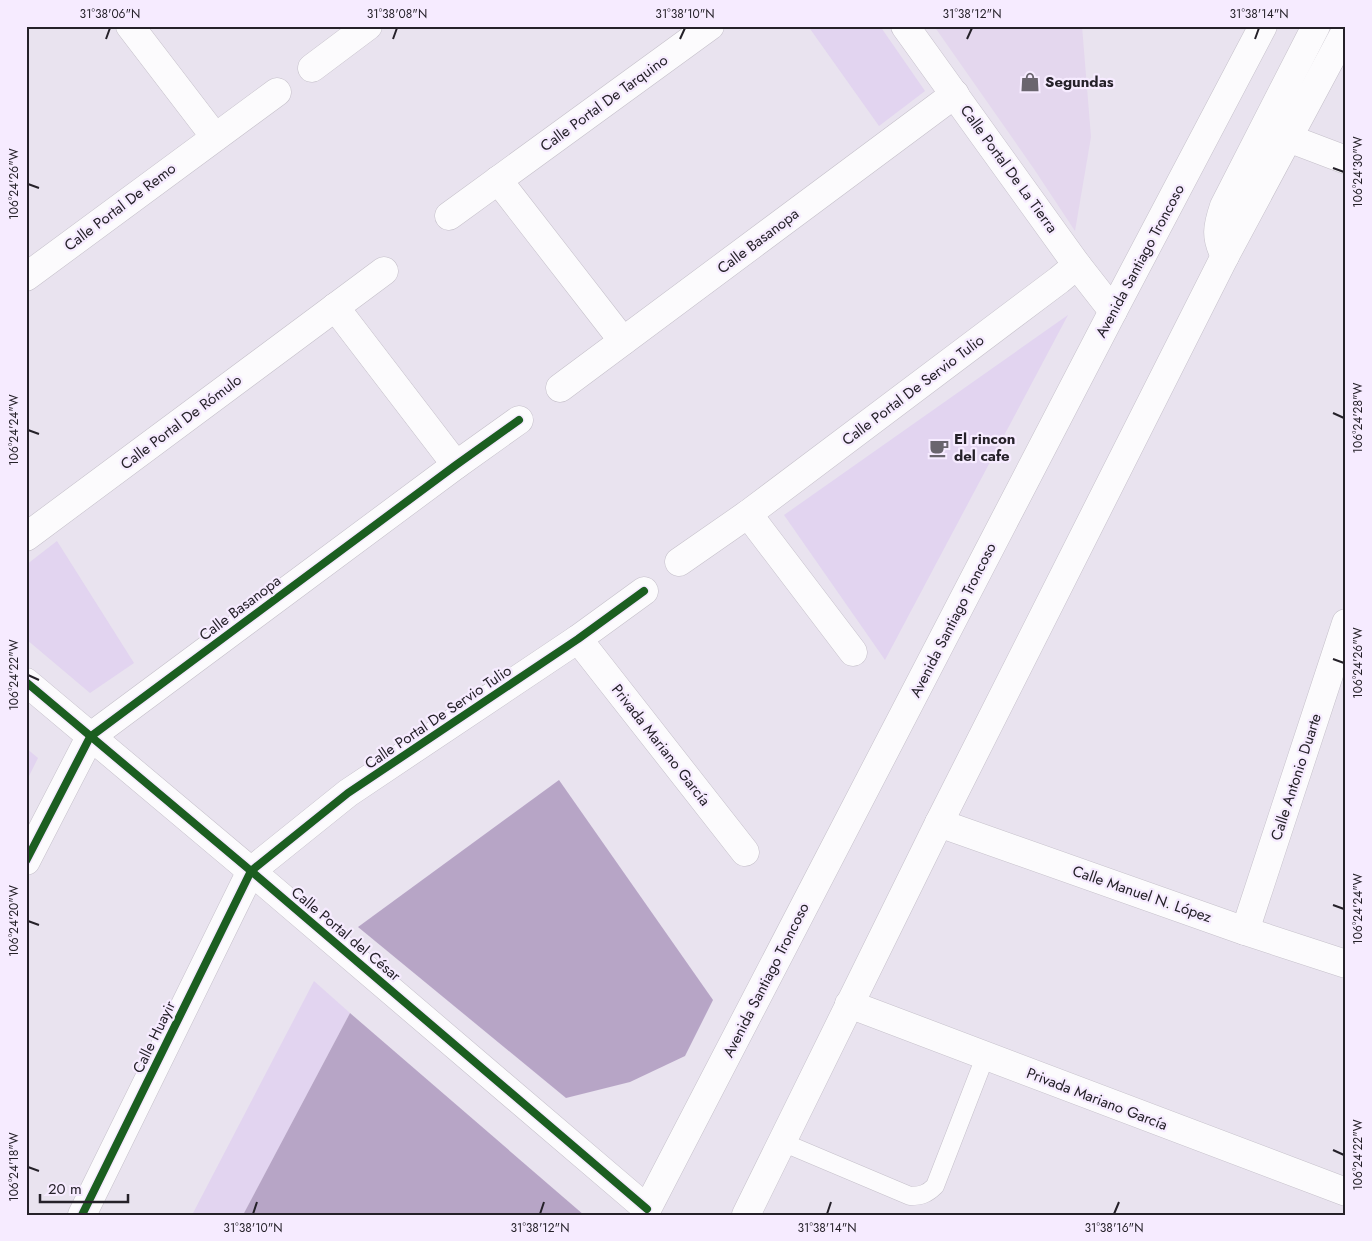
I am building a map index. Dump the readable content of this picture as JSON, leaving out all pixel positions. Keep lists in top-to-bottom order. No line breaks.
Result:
{"streets":{"street":["Calle Portal De Tarquino","Calle Portal De La Tierra","Calle Portal De Remo","Calle Basanopa","Avenida Santiago Troncoso","Calle Portal De Servio Tulio","Calle Portal De Rómulo","Privada Mariano García","Calle Antonio Duarte","Calle Manuel N. López","Calle Portal del César","Calle Huayir"]},"crossings":[["Calle Portal De La Tierra","Calle Basanopa"],["Calle Portal De La Tierra","Avenida Santiago Troncoso"],["Calle Portal De La Tierra","Calle Portal De Servio Tulio"],["Calle Basanopa","Calle Portal del César"],["Avenida Santiago Troncoso","Calle Portal del César"],["Calle Portal De Servio Tulio","Privada Mariano García"],["Calle Portal De Servio Tulio","Calle Portal del César"],["Calle Portal De Servio Tulio","Calle Huayir"],["Calle Antonio Duarte","Calle Manuel N. López"],["Calle Portal del César","Calle Huayir"]],"places":{"shop":["Segundas"],"cafe":["El rincon del cafe"]},"scale_bar":"20 m","coordinates":["31°38'06\"N","31°38'08\"N","31°38'10\"N","31°38'12\"N","31°38'14\"N","106°24'30\"W","106°24'26\"W","106°24'28\"W","106°24'24\"W","106°24'22\"W","106°24'20\"W","106°24'18\"W","31°38'16\"N"]}
